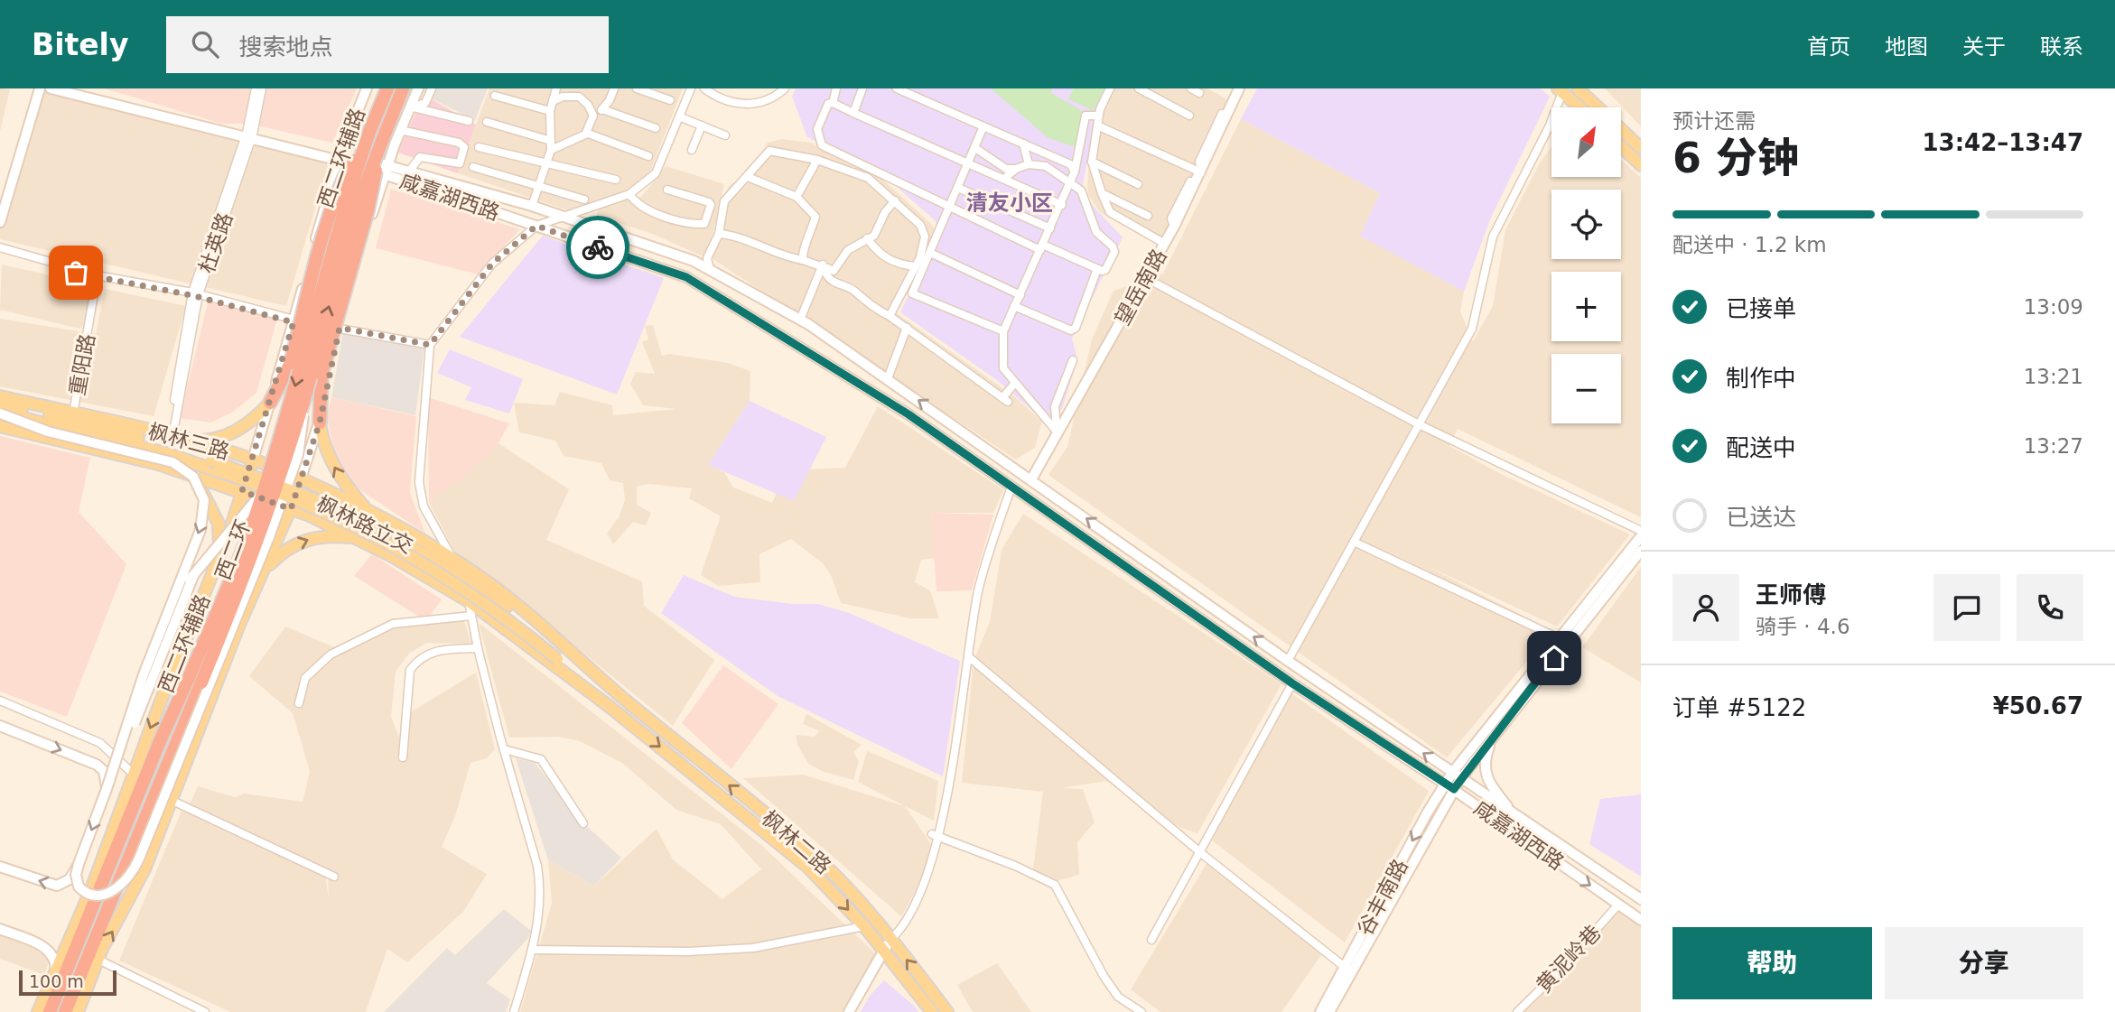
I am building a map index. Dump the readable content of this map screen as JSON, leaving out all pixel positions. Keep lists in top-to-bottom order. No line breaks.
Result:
{"streets":{"highway":["西二环"],"main road":["西二环辅路","枫林三路","枫林路立交","枫林二路"],"street":["咸嘉湖西路","杜英路","望岳南路","重阳路","谷丰南路","黄泥岭巷"]},"crossings":[["西二环辅路","咸嘉湖西路"],["西二环辅路","枫林三路"],["咸嘉湖西路","杜英路"],["咸嘉湖西路","望岳南路"],["咸嘉湖西路","谷丰南路"],["咸嘉湖西路","黄泥岭巷"],["杜英路","枫林三路"],["重阳路","枫林三路"],["枫林三路","枫林二路"],["枫林路立交","枫林二路"]],"districts":["清友小区"],"scale_bar":"100 m","north":"top right","page":{"header":"Bitely","search":"搜索地点","nav":["首页","地图","关于","联系"],"heading":["6 分钟","预计还需","13:42–13:47"],"panel":["王师傅","骑手 · 4.6","订单 #5122","¥50.67"],"map_buttons":["+","−"],"bar":"配送中 · 1.2 km","list":[["已接单","13:09"],["制作中","13:21"],["配送中","13:27"],"已送达"],"buttons":["帮助","分享"],"scale":"100 m"}}
